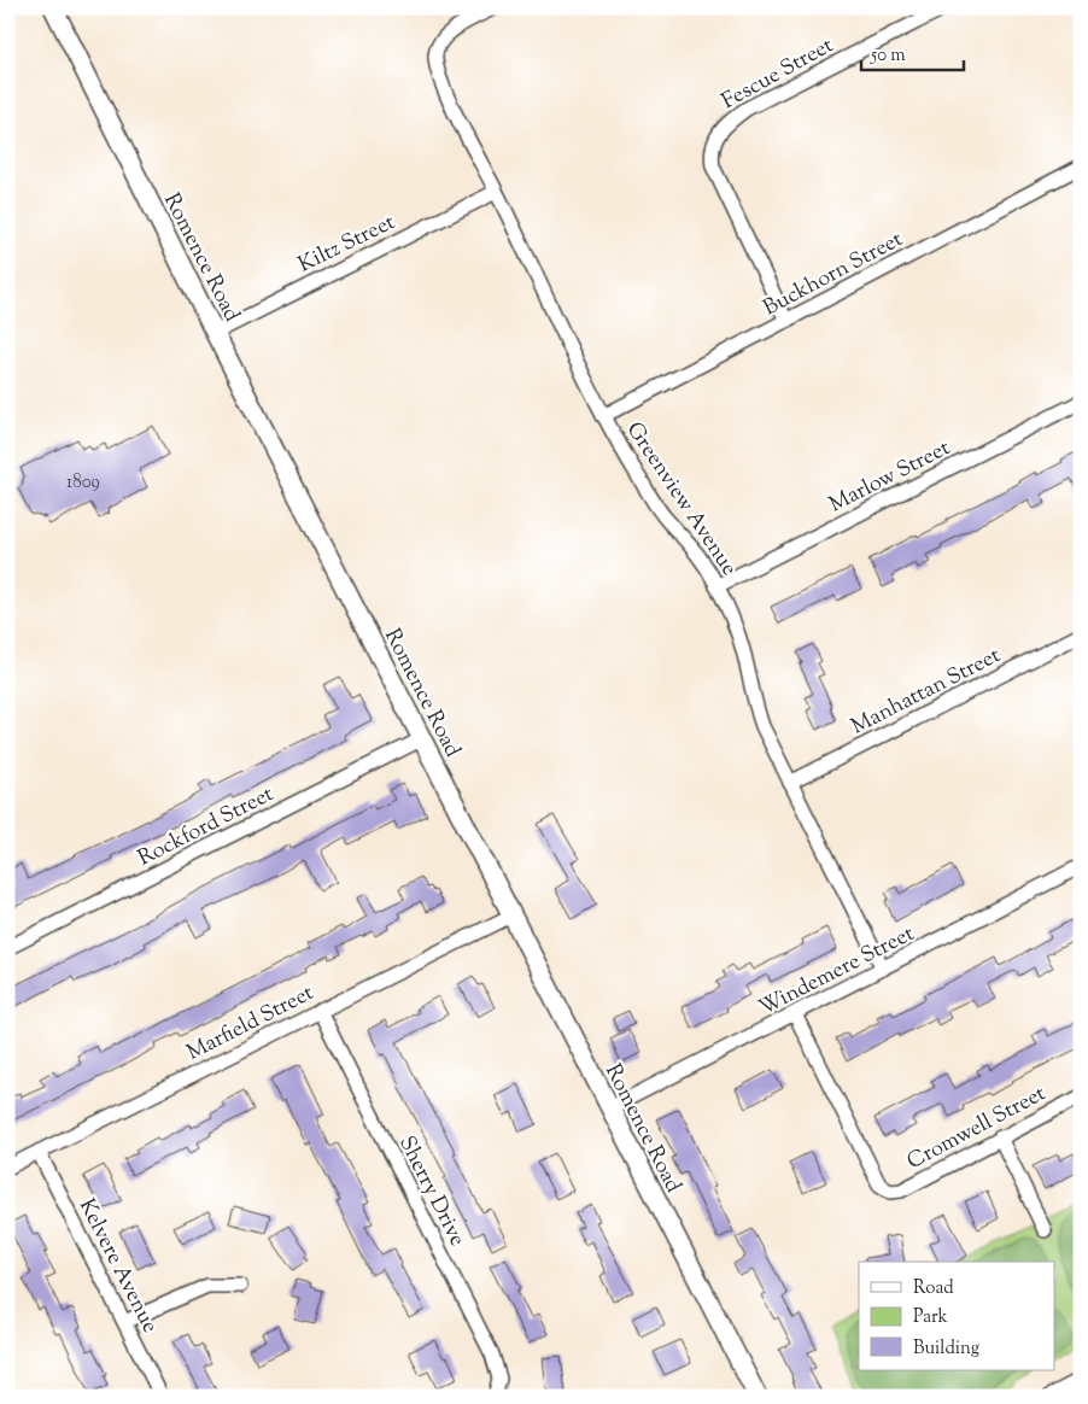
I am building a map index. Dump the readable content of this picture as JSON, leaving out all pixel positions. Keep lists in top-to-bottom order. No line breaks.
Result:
{"streets":{"street":["Fescue Street","Kiltz Street","Romence Road","Buckhorn Street","Marlow Street","Greenview Avenue","Manhattan Street","Rockford Street","Windemere Street","Marfield Street","Cromwell Street","Sherry Drive","Kelvere Avenue"]},"crossings":[["Fescue Street","Buckhorn Street"],["Kiltz Street","Romence Road"],["Kiltz Street","Greenview Avenue"],["Romence Road","Rockford Street"],["Romence Road","Windemere Street"],["Romence Road","Marfield Street"],["Buckhorn Street","Greenview Avenue"],["Marlow Street","Greenview Avenue"],["Greenview Avenue","Manhattan Street"],["Greenview Avenue","Windemere Street"],["Windemere Street","Cromwell Street"],["Marfield Street","Sherry Drive"],["Marfield Street","Kelvere Avenue"]],"house_numbers":["1809"],"legend":["Road","Park","Building"],"scale_bar":"50 m"}
